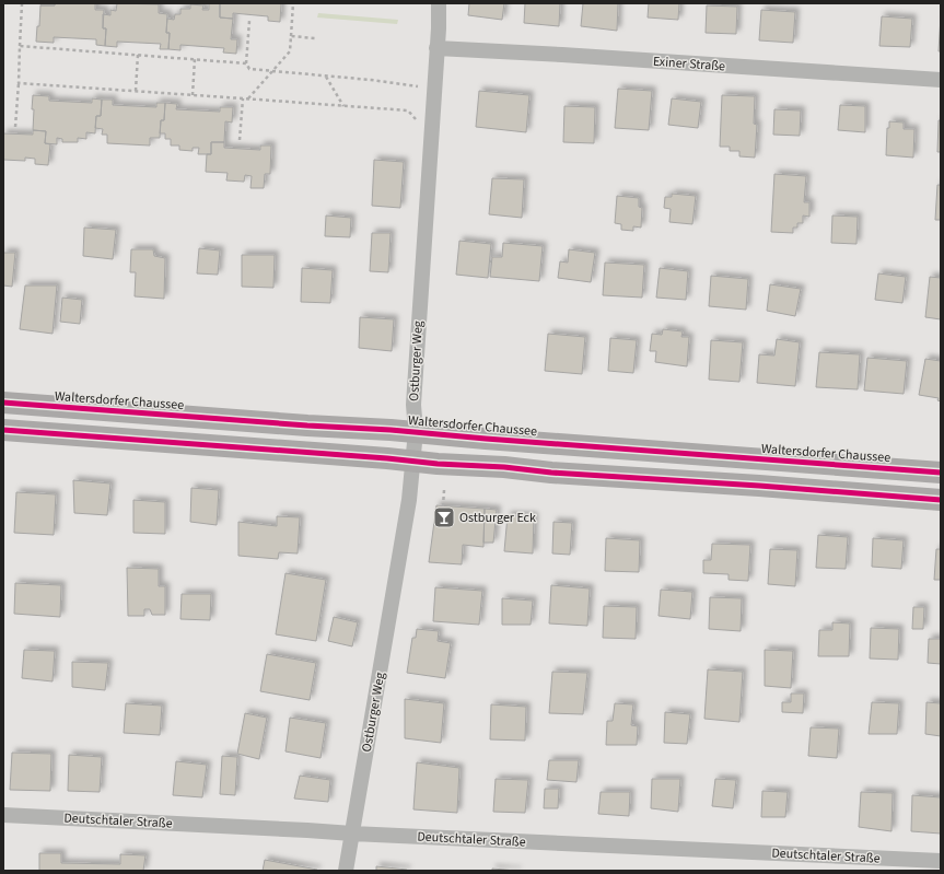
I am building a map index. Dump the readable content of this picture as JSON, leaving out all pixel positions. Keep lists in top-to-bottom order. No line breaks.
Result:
{"streets":{"main road":["Waltersdorfer Chaussee"],"street":["Exiner Straße","Ostburger Weg","Deutschtaler Straße"]},"crossings":[["Exiner Straße","Ostburger Weg"],["Ostburger Weg","Waltersdorfer Chaussee"],["Ostburger Weg","Deutschtaler Straße"]],"places":{"bar":["Ostburger Eck"]}}
